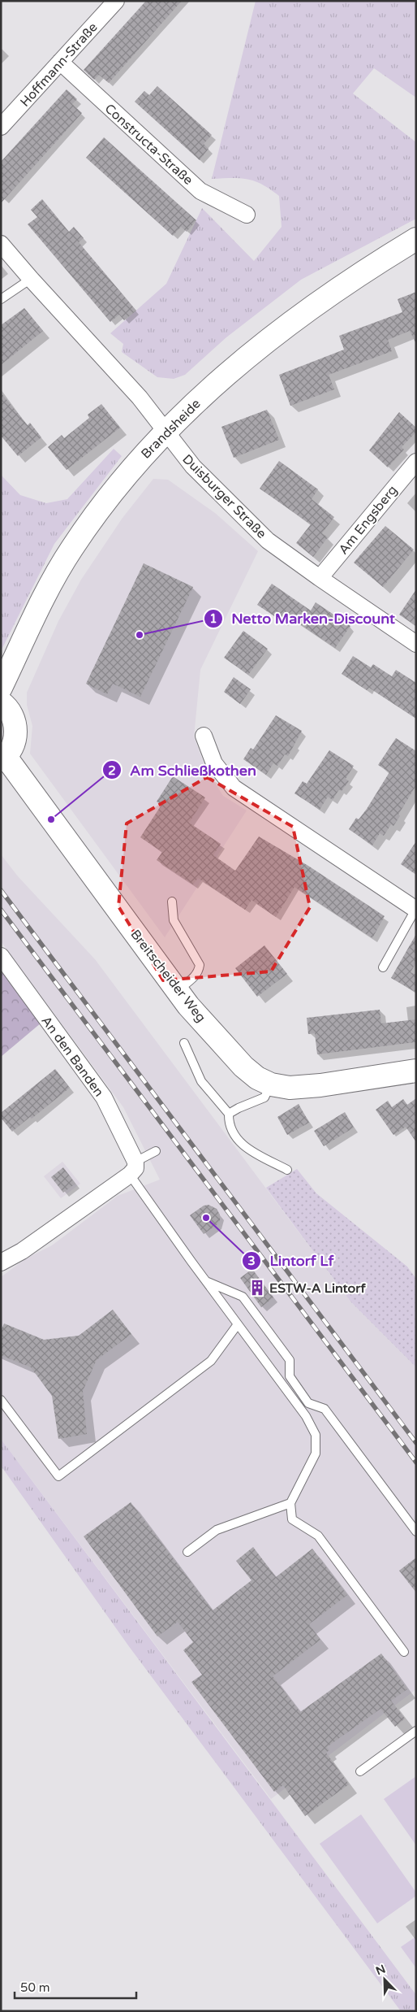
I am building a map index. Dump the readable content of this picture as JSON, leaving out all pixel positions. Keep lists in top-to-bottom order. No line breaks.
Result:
{"streets":{"main road":["Brandsheide","Breitscheider Weg"],"street":["Hoffmann-Straße","Constructa-Straße","Duisburger Straße","Am Engsberg","An den Banden"]},"crossings":[["Hoffmann-Straße","Constructa-Straße"],["Brandsheide","Duisburger Straße"],["Duisburger Straße","Am Engsberg"]],"places":{"other":["Netto Marken-Discount","Am Schließkothen","Lintorf Lf"],"building":["ESTW-A Lintorf"]},"scale_bar":"50 m","north":"top left"}
